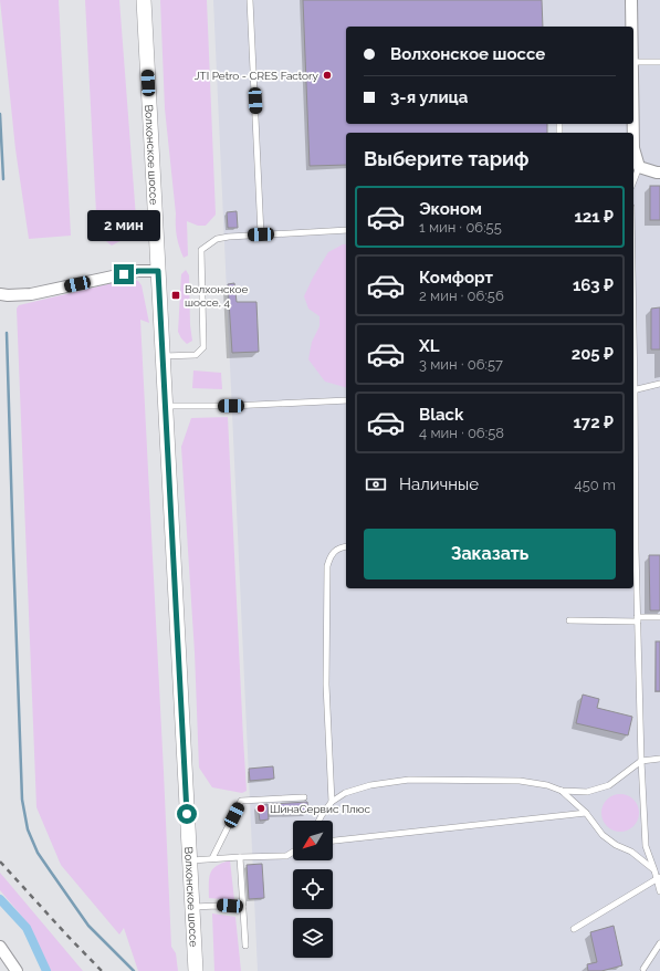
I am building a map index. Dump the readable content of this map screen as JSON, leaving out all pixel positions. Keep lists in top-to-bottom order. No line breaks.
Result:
{"streets":{"main road":["Волхонское шоссе"]},"places":{"other":["JTI Petro - CRES Factory","ШинаСервис Плюс"],"transit":["Волхонское шоссе, 4"]},"north":"bottom left","page":{"banner":["Волхонское шоссе","3-я улица"],"heading":"Выберите тариф","list":[{"name":"Эконом","note":"1 мин · 06:55","value":"121 ₽"},{"name":"Комфорт","note":"2 мин · 06:56","value":"163 ₽"},{"name":"XL","note":"3 мин · 06:57","value":"205 ₽"},{"name":"Black","note":"4 мин · 06:58","value":"172 ₽"}],"bubble":"2 мин","pay":["Наличные","450 m"],"buttons":"Заказать"}}
